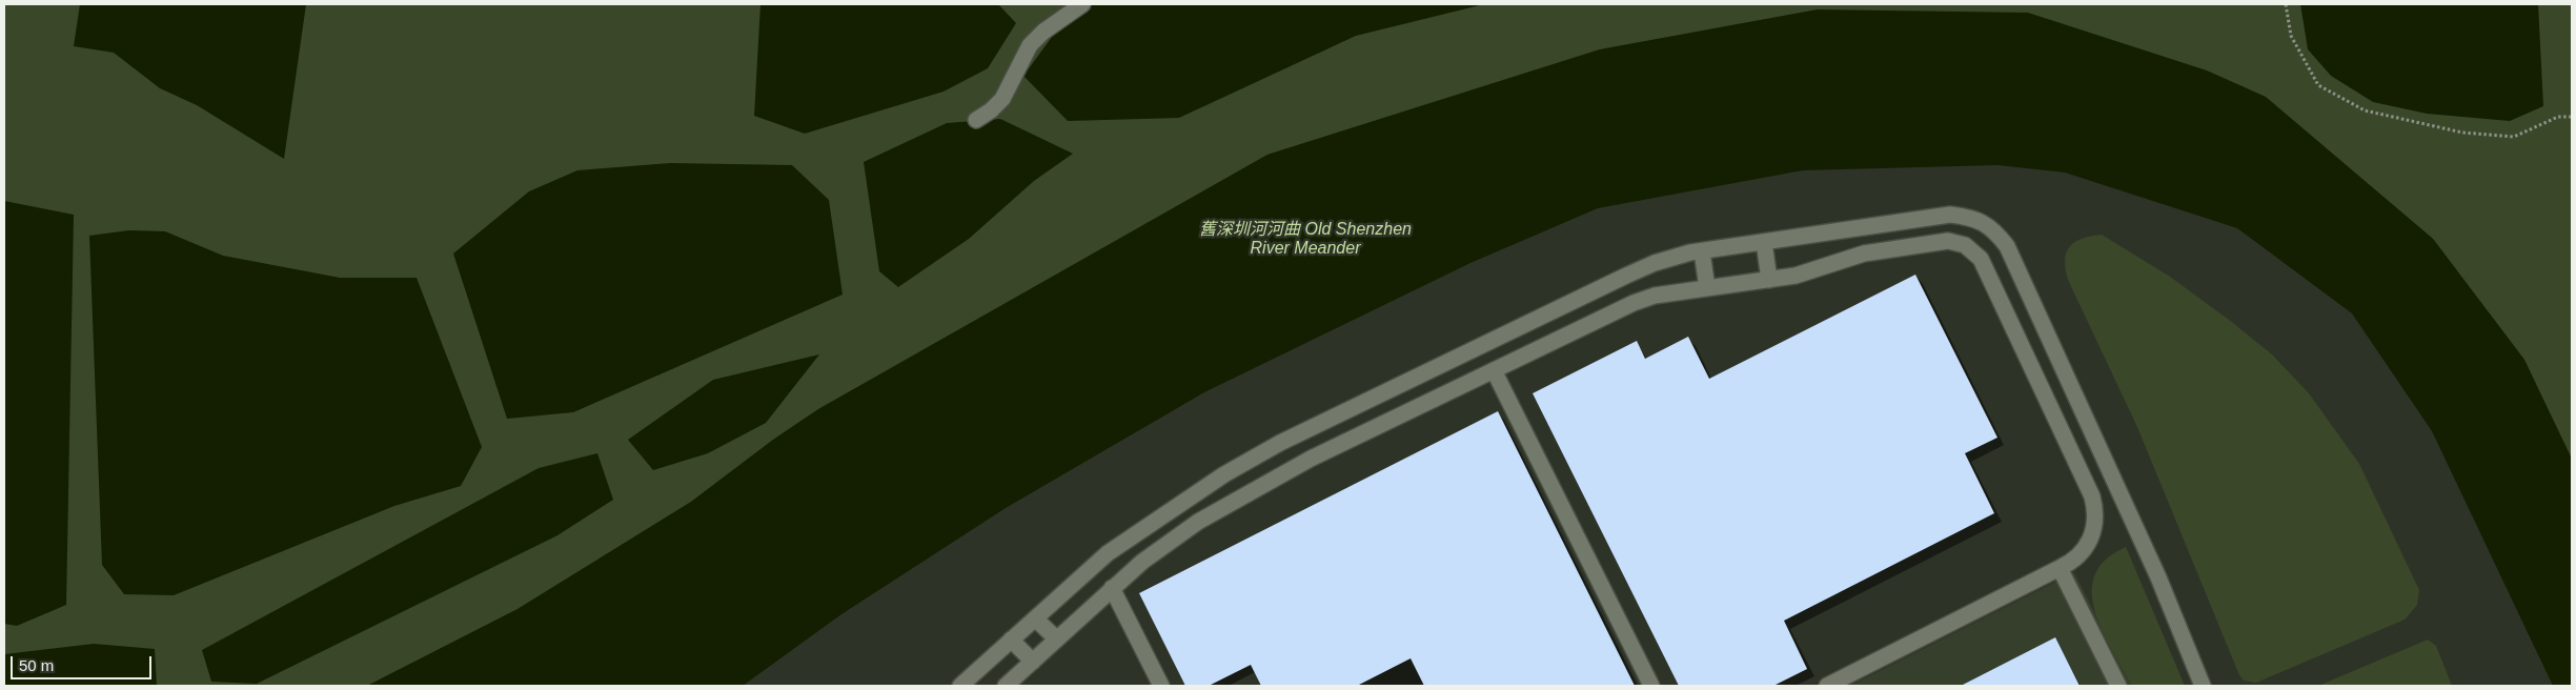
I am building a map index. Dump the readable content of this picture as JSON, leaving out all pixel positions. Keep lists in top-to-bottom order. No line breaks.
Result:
{"water":["舊深圳河河曲 Old Shenzhen River Meander"],"scale_bar":"50 m"}
